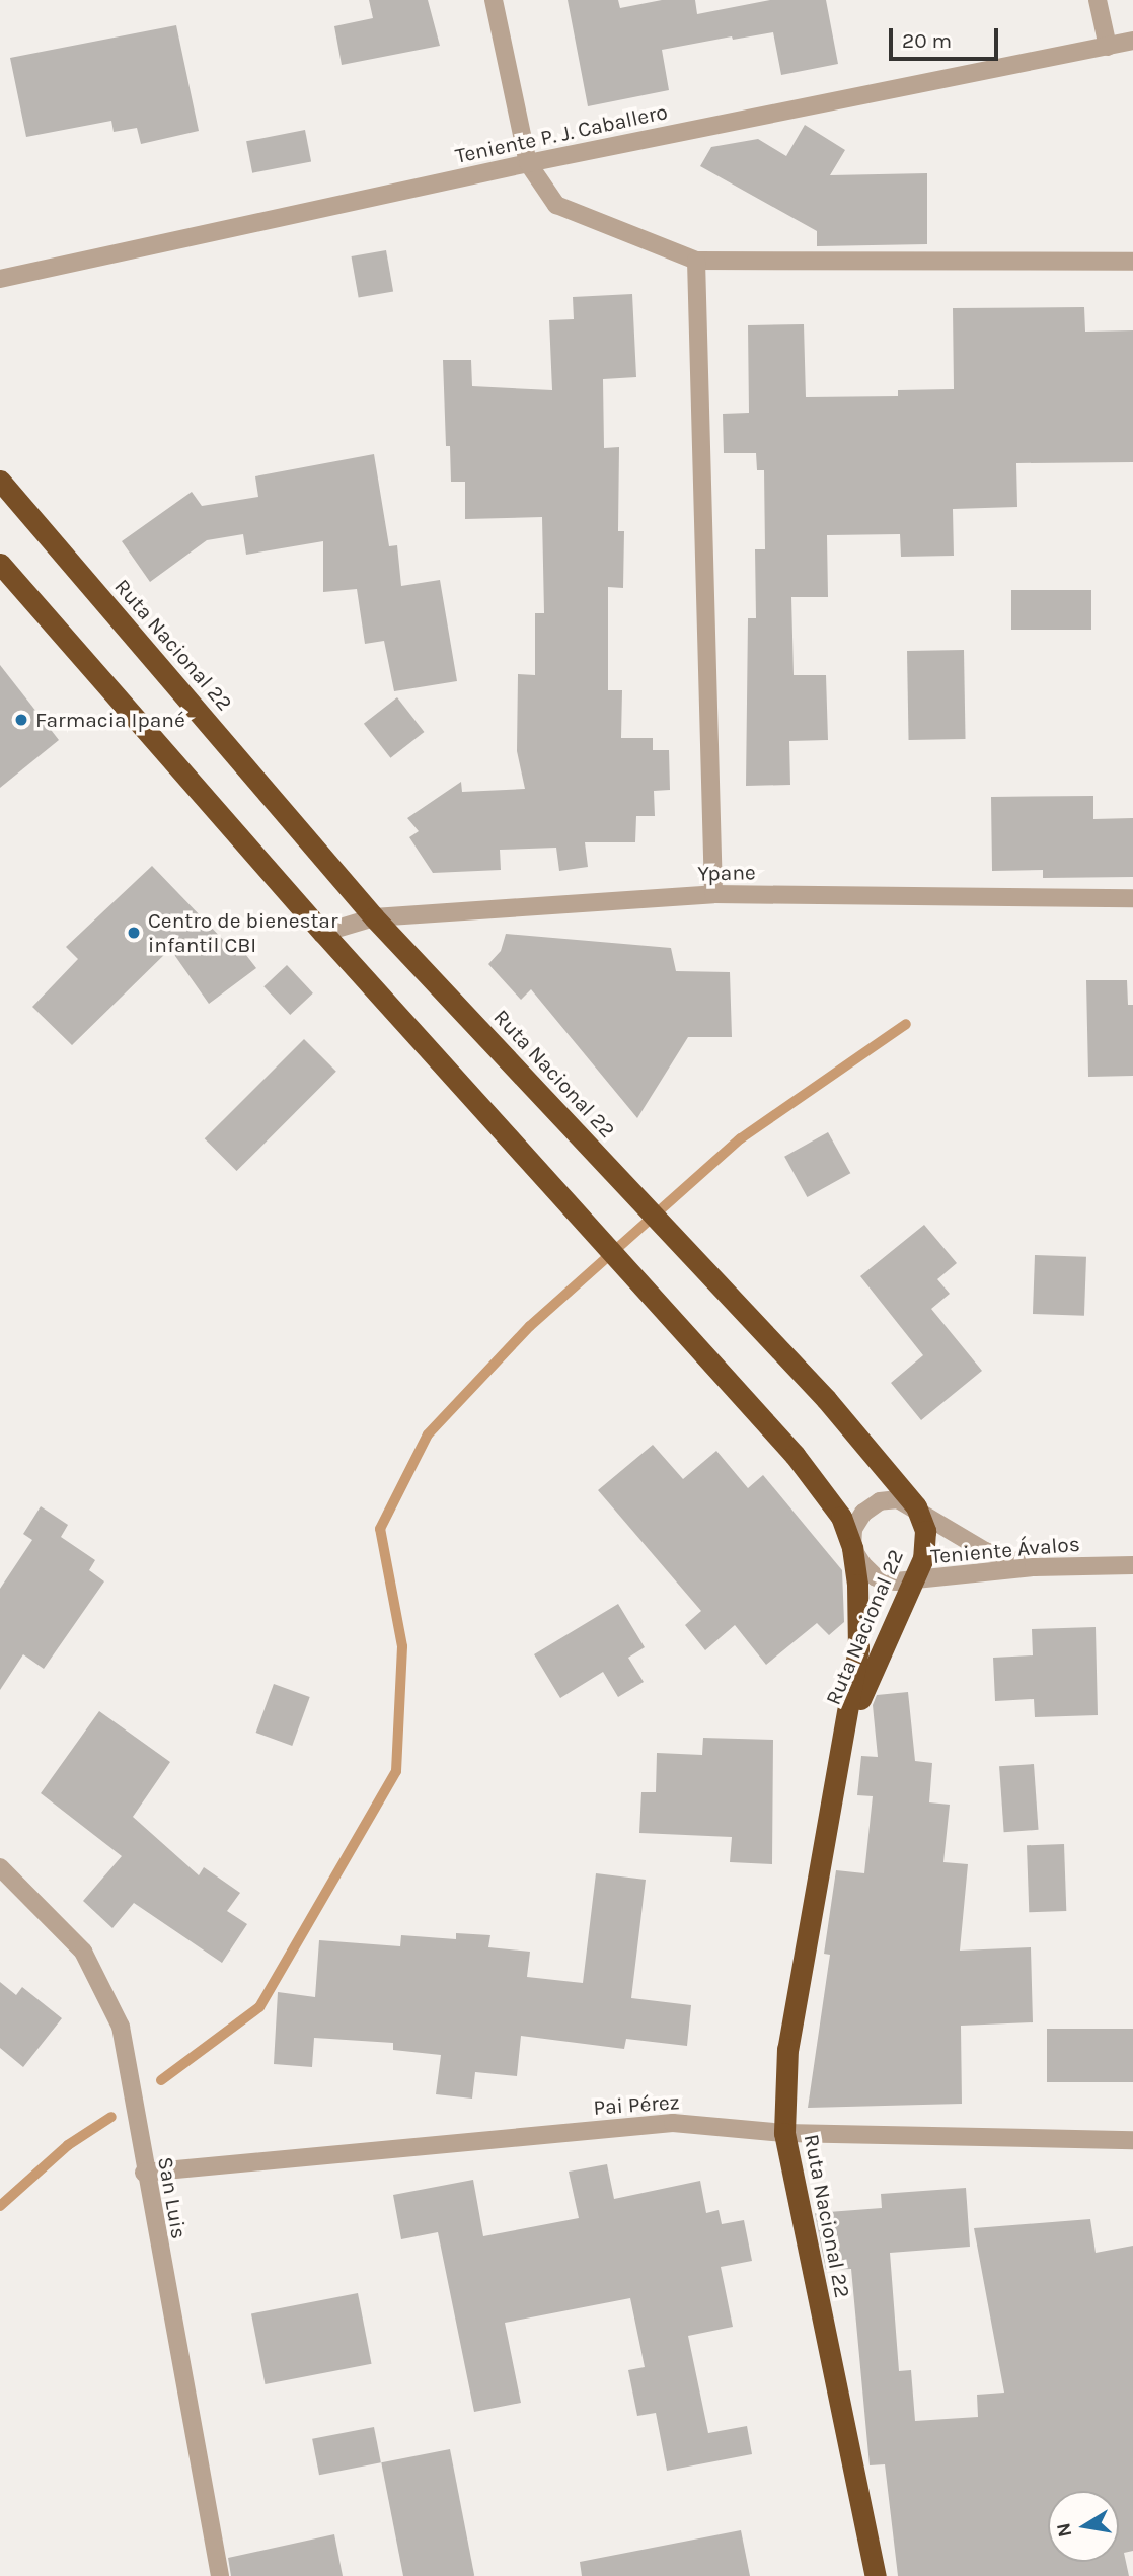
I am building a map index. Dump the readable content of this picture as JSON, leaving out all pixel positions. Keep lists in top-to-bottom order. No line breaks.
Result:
{"streets":{"highway":["Ruta Nacional 22"],"street":["Teniente P. J. Caballero","Ypane","Teniente Ávalos","Pai Pérez","San Luis"]},"crossings":[["Ruta Nacional 22","Ypane"],["Ruta Nacional 22","Teniente Ávalos"],["Ruta Nacional 22","Pai Pérez"],["Pai Pérez","San Luis"]],"places":["Farmacia Ipané","Centro de bienestar infantil CBI"],"scale_bar":"20 m","north":"left"}
